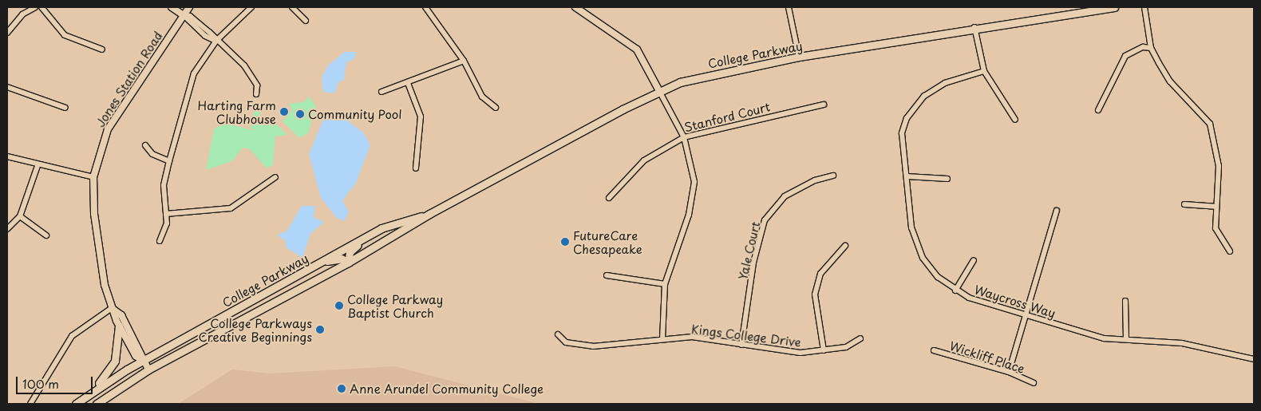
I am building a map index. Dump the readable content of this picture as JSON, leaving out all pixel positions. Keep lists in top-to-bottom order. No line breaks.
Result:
{"streets":{"main road":["College Parkway"],"street":["Jones Station Road","Stanford Court","Yale Court","Waycross Way","Kings College Drive","Wickliff Place"]},"crossings":[["College Parkway","Jones Station Road"],["Yale Court","Kings College Drive"]],"places":["Harting Farm Clubhouse","Community Pool","FutureCare Chesapeake","College Parkway Baptist Church","College Parkways Creative Beginnings","Anne Arundel Community College"],"scale_bar":"100 m"}
